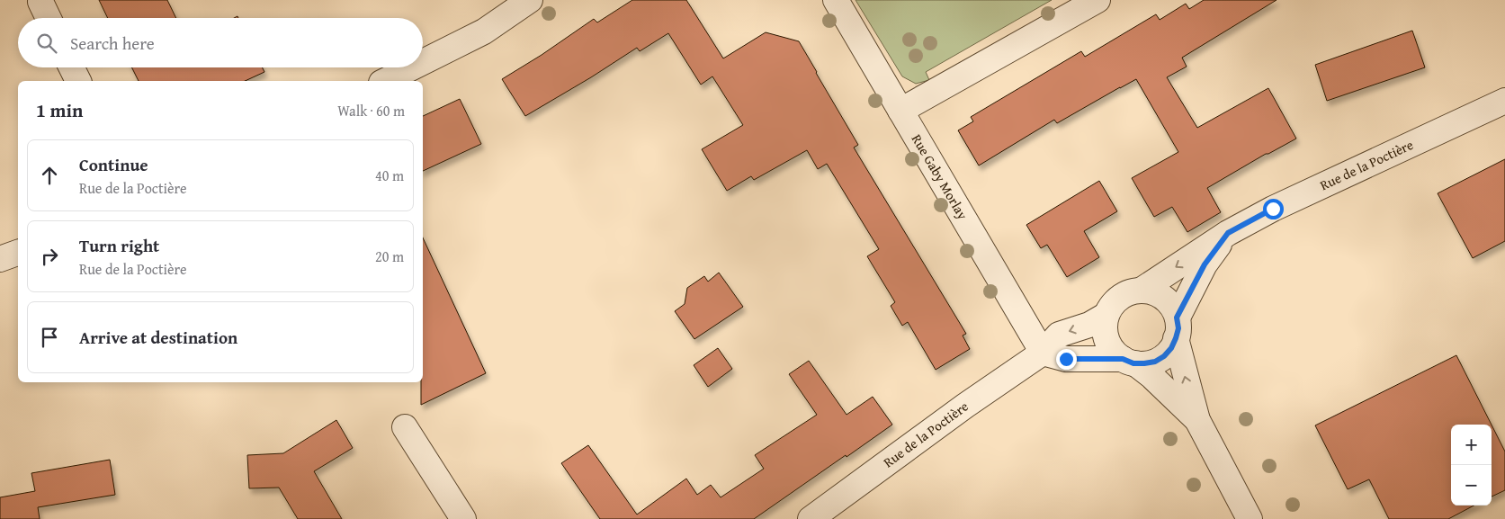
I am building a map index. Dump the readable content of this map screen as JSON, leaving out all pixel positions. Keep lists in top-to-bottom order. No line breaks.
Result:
{"streets":{"street":["Rue de la Poctière","Rue Gaby Morlay"]},"crossings":[["Rue de la Poctière","Rue Gaby Morlay"]],"page":{"search":"Search here","heading":["1 min","Walk · 60 m"],"list":[["Continue","Rue de la Poctière","40 m"],["Turn right","Rue de la Poctière","20 m"],"Arrive at destination"],"map_buttons":["+","−"]}}
